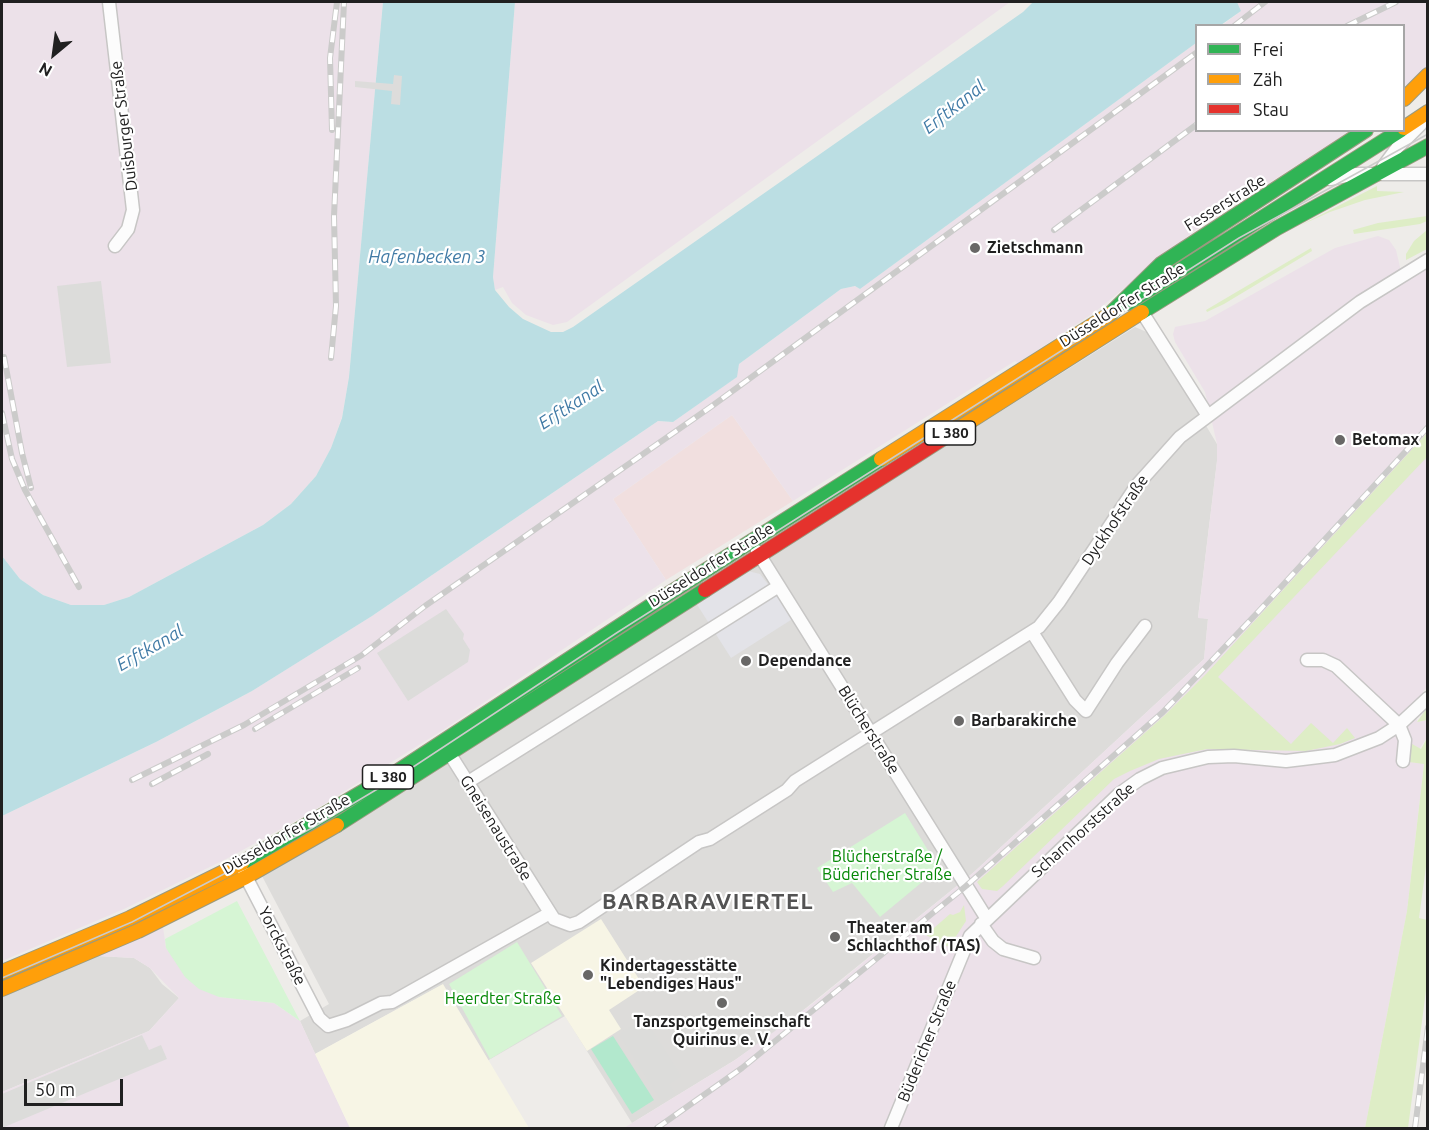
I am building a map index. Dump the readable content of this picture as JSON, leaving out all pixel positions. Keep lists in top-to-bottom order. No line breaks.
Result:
{"streets":{"main road":["Fesserstraße","Düsseldorfer Straße","L 380"],"street":["Duisburger Straße","Dyckhofstraße","Blücherstraße","Gneisenaustraße","Scharnhorststraße","Yorckstraße","Büdericher Straße"]},"crossings":[["Fesserstraße","Düsseldorfer Straße"],["Düsseldorfer Straße","Blücherstraße"],["Düsseldorfer Straße","Gneisenaustraße"],["Düsseldorfer Straße","Yorckstraße"],["Dyckhofstraße","Blücherstraße"],["Blücherstraße","Scharnhorststraße"],["Blücherstraße","Büdericher Straße"],["Gneisenaustraße","Yorckstraße"],["Scharnhorststraße","Büdericher Straße"]],"districts":["BARBARAVIERTEL"],"water":["Erftkanal","Hafenbecken 3"],"parks":["Blücherstraße / Büdericher Straße","Heerdter Straße"],"places":["Zietschmann","Betomax","Dependance","Barbarakirche","Theater am Schlachthof (TAS)","Kindertagesstätte \"Lebendiges Haus\"","Tanzsportgemeinschaft Quirinus e. V."],"legend":["Frei","Zäh","Stau"],"scale_bar":"50 m","north":"bottom left"}
